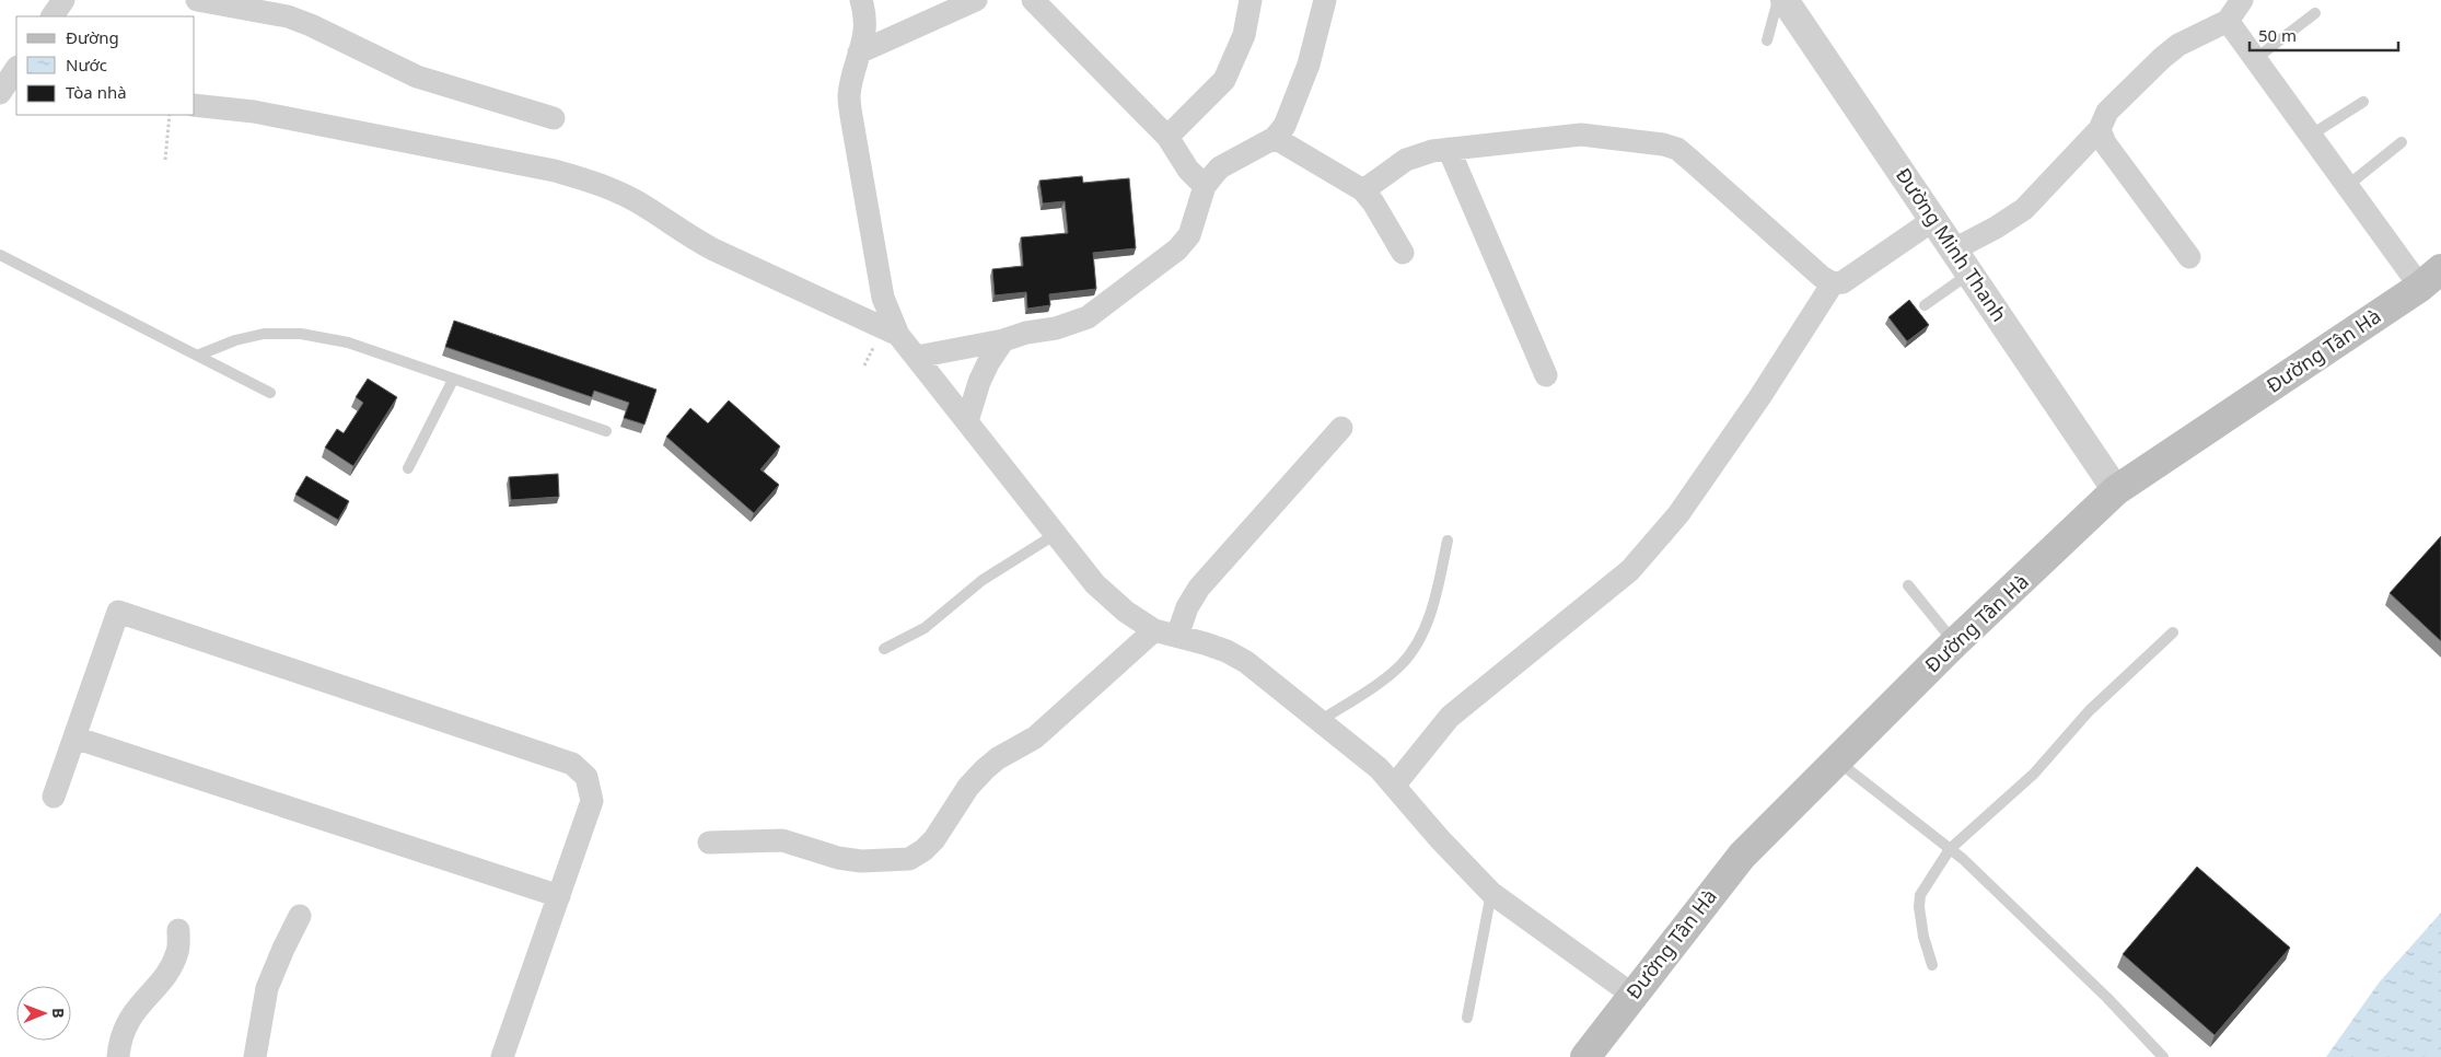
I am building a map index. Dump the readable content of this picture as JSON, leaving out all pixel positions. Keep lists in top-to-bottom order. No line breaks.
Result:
{"streets":{"main road":["Đường Tân Hà"],"street":["Đường Minh Thanh"]},"crossings":[["Đường Minh Thanh","Đường Tân Hà"]],"legend":["Đường","Nước","Tòa nhà"],"scale_bar":"50 m","north":"right"}
